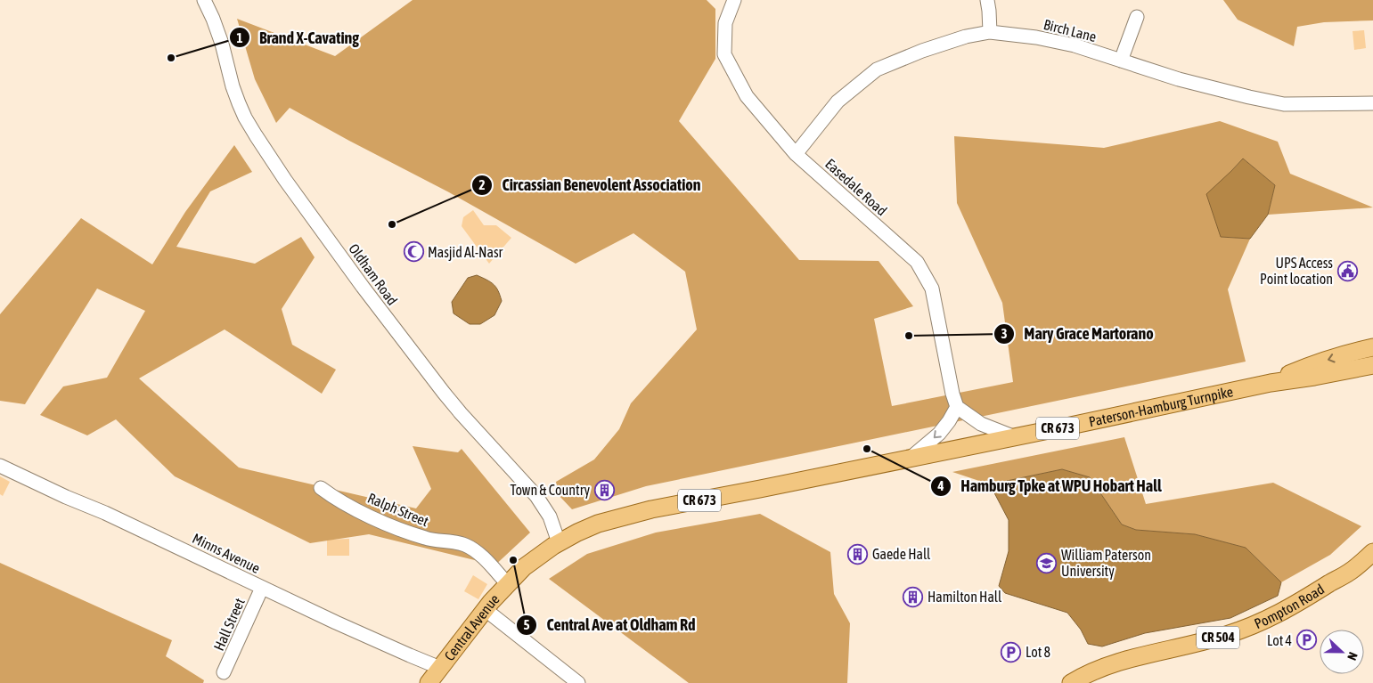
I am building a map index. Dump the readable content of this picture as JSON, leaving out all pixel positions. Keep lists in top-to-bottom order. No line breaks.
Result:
{"streets":{"main road":["Paterson-Hamburg Turnpike","CR 673","Pompton Road","Central Avenue","CR 504"],"street":["Birch Lane","Easedale Road","Oldham Road","Ralph Street","Minns Avenue","Hall Street"]},"crossings":[["Birch Lane","Easedale Road"],["Oldham Road","Paterson-Hamburg Turnpike"],["Oldham Road","Central Avenue"],["Paterson-Hamburg Turnpike","Central Avenue"],["Ralph Street","Central Avenue"],["Minns Avenue","Hall Street"],["Minns Avenue","Central Avenue"]],"places":{"other":["Brand X-Cavating","Circassian Benevolent Association","Mary Grace Martorano","Hamburg Tpke at WPU Hobart Hall","Central Ave at Oldham Rd"],"mosque":["Masjid Al-Nasr"],"public building":["UPS Access Point location"],"building":["Town & Country","Gaede Hall","Hamilton Hall"],"school or university":["William Paterson University"],"parking":["Lot 4","Lot 8"]},"north":"right"}
